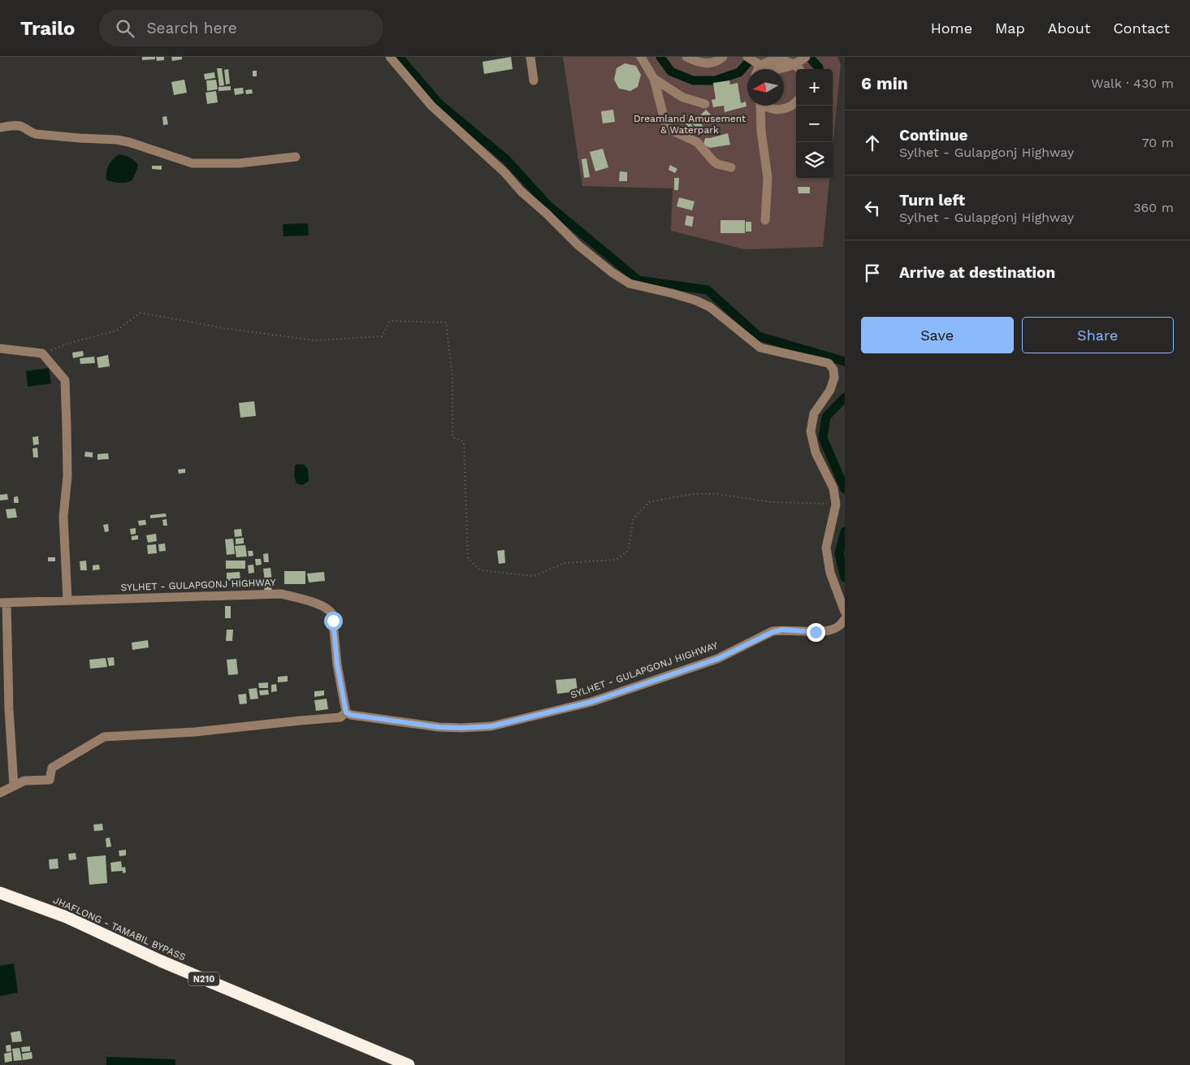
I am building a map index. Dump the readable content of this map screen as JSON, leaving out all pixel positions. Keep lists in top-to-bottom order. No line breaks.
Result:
{"streets":{"highway":["JHAFLONG - TAMABIL BYPASS","N210"],"street":["SYLHET - GULAPGONJ HIGHWAY"]},"parks":["Dreamland Amusement & Waterpark"],"north":"left","page":{"header":"Trailo","search":"Search here","nav":["Home","Map","About","Contact"],"heading":["6 min","Walk · 430 m"],"map_buttons":["+","−"],"list":[["Continue","Sylhet - Gulapgonj Highway","70 m"],["Turn left","Sylhet - Gulapgonj Highway","360 m"],"Arrive at destination"],"buttons":["Save","Share"]}}
